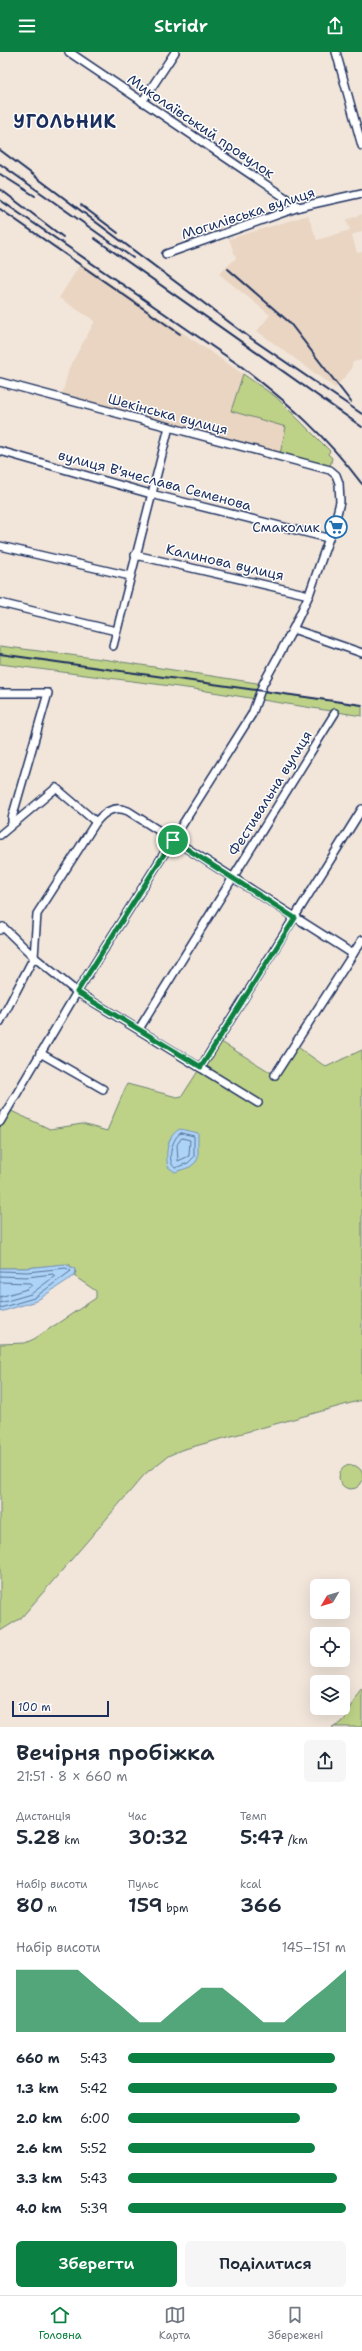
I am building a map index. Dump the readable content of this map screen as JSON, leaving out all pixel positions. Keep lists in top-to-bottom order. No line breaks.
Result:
{"streets":{"street":["Миколаївський провулок","Могилівська вулиця","Шекінська вулиця","вулиця В'ячеслава Семенова","Калинова вулиця","Фестивальна вулиця"]},"crossings":[["Миколаївський провулок","Могилівська вулиця"],["Шекінська вулиця","вулиця В'ячеслава Семенова"]],"districts":["УГОЛЬНИК"],"places":{"supermarket":["Смаколик"]},"scale_bar":"100 m","north":"bottom left","page":{"header":"Stridr","scale":"100 m","heading":["Вечірня пробіжка","21:51 · 8 × 660 m"],"stats":[["Дистанція","5.28 km"],["Час","30:32"],["Темп","5:47 /km"],["Набір висоти","80 m"],["Пульс","159 bpm"],["kcal","366"]],"chart":["Набір висоти","145–151 m"],"list":[{"name":"660 m","note":"5:43"},{"name":"1.3 km","note":"5:42"},{"name":"2.0 km","note":"6:00"},{"name":"2.6 km","note":"5:52"},{"name":"3.3 km","note":"5:43"},{"name":"4.0 km","note":"5:39"}],"buttons":["Зберегти","Поділитися"],"tabs":["Головна","Карта","Збережені"]}}
